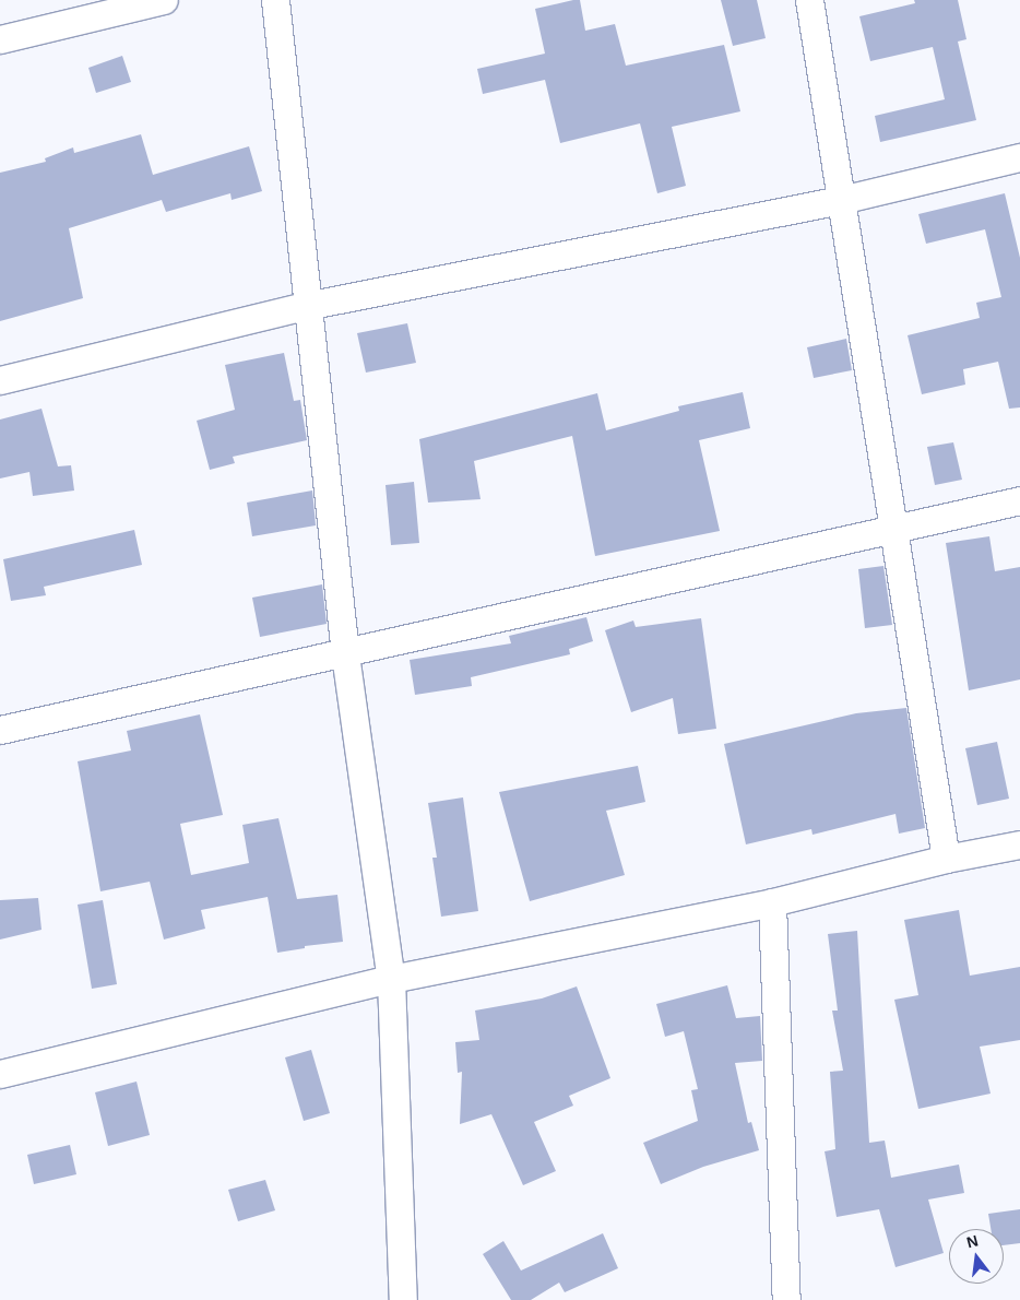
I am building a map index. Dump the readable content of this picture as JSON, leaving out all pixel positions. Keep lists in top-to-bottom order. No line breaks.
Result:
{"north":"top"}
